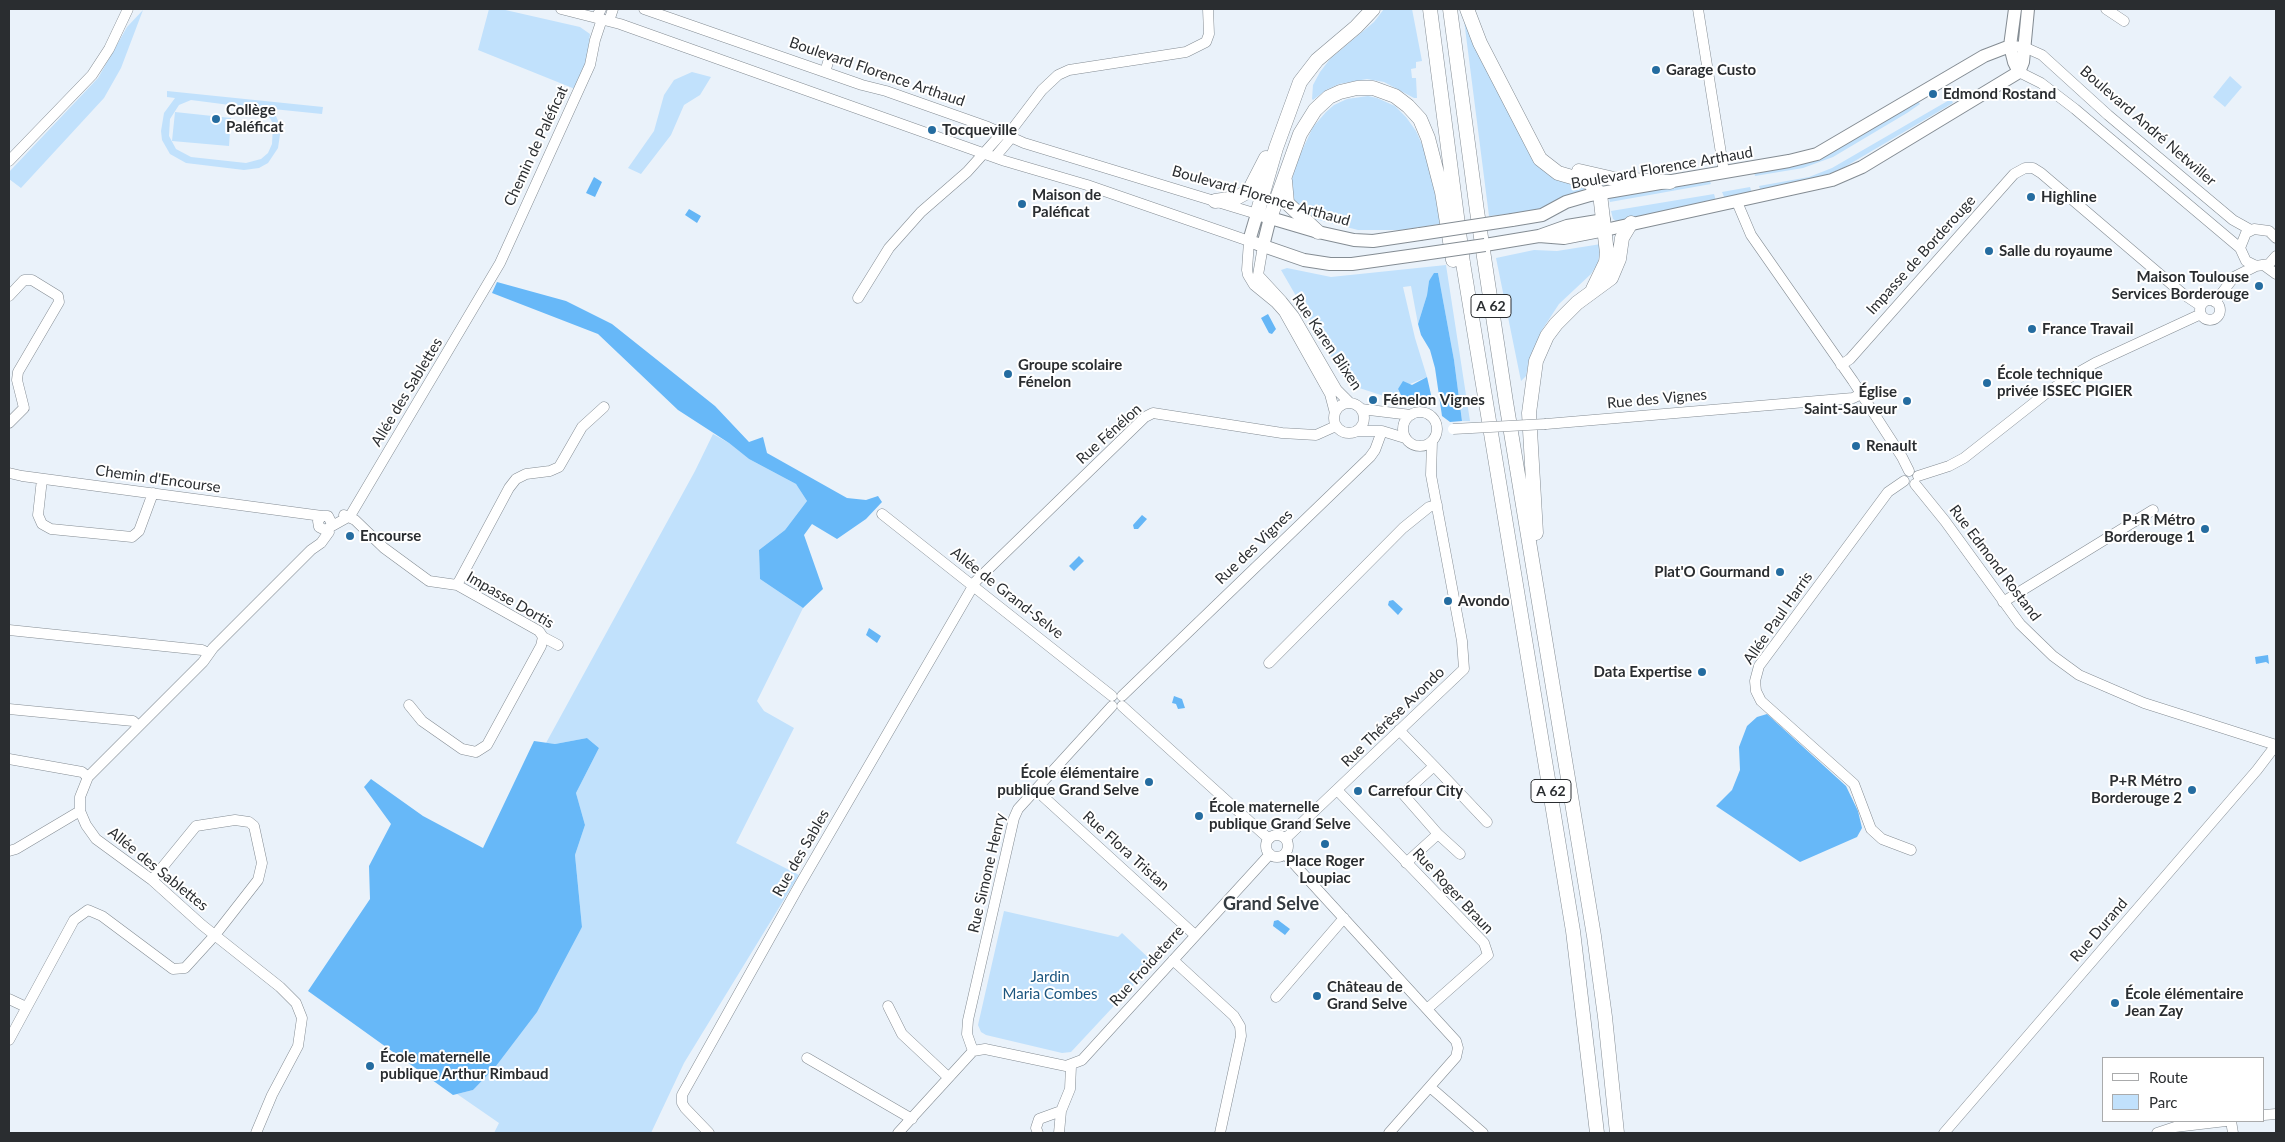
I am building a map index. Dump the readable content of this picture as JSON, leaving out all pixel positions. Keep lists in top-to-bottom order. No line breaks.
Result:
{"streets":{"highway":["A 62"],"main road":["Boulevard Florence Arthaud"],"street":["Boulevard André Netwiller","Chemin de Paléficat","Impasse de Borderouge","Rue Karen Blixen","Allée des Sablettes","Rue des Vignes","Rue Fénélon","Chemin d'Encourse","Rue Edmond Rostand","Allée de Grand-Selve","Impasse Dortis","Allée Paul Harris","Rue Thérèse Avondo","Rue Flora Tristan","Rue des Sables","Rue Simone Henry","Rue Roger Braun","Rue Durand","Rue Froideterre"]},"crossings":[["Boulevard Florence Arthaud","Boulevard André Netwiller"],["Chemin de Paléficat","Allée des Sablettes"],["Impasse de Borderouge","Rue Edmond Rostand"],["Rue Karen Blixen","Rue Fénélon"],["Allée des Sablettes","Impasse Dortis"],["Rue des Vignes","Rue Edmond Rostand"],["Rue des Vignes","Allée de Grand-Selve"],["Rue des Vignes","Rue Simone Henry"],["Rue Fénélon","Allée de Grand-Selve"],["Rue Fénélon","Rue des Sables"],["Rue Edmond Rostand","Allée Paul Harris"],["Rue Edmond Rostand","Rue Durand"],["Allée de Grand-Selve","Rue Thérèse Avondo"],["Allée de Grand-Selve","Rue des Sables"],["Allée de Grand-Selve","Rue Simone Henry"],["Allée de Grand-Selve","Rue Froideterre"],["Rue Thérèse Avondo","Rue Roger Braun"],["Rue Thérèse Avondo","Rue Froideterre"],["Rue Flora Tristan","Rue Simone Henry"],["Rue Flora Tristan","Rue Froideterre"]],"districts":["Grand Selve"],"parks":["Jardin Maria Combes"],"places":["Garage Custo","Edmond Rostand","Collège Paléficat","Tocqueville","Highline","Maison de Paléficat","Salle du royaume","Maison Toulouse Services Borderouge","France Travail","Groupe scolaire Fénelon","École technique privée ISSEC PIGIER","Fénelon Vignes","Église Saint-Sauveur","Renault","P+R Métro Borderouge 1","Encourse","Plat'O Gourmand","Avondo","Data Expertise","École élémentaire publique Grand Selve","P+R Métro Borderouge 2","Carrefour City","École maternelle publique Grand Selve","Place Roger Loupiac","Château de Grand Selve","École élémentaire Jean Zay","École maternelle publique Arthur Rimbaud"],"legend":["Route","Parc"]}
